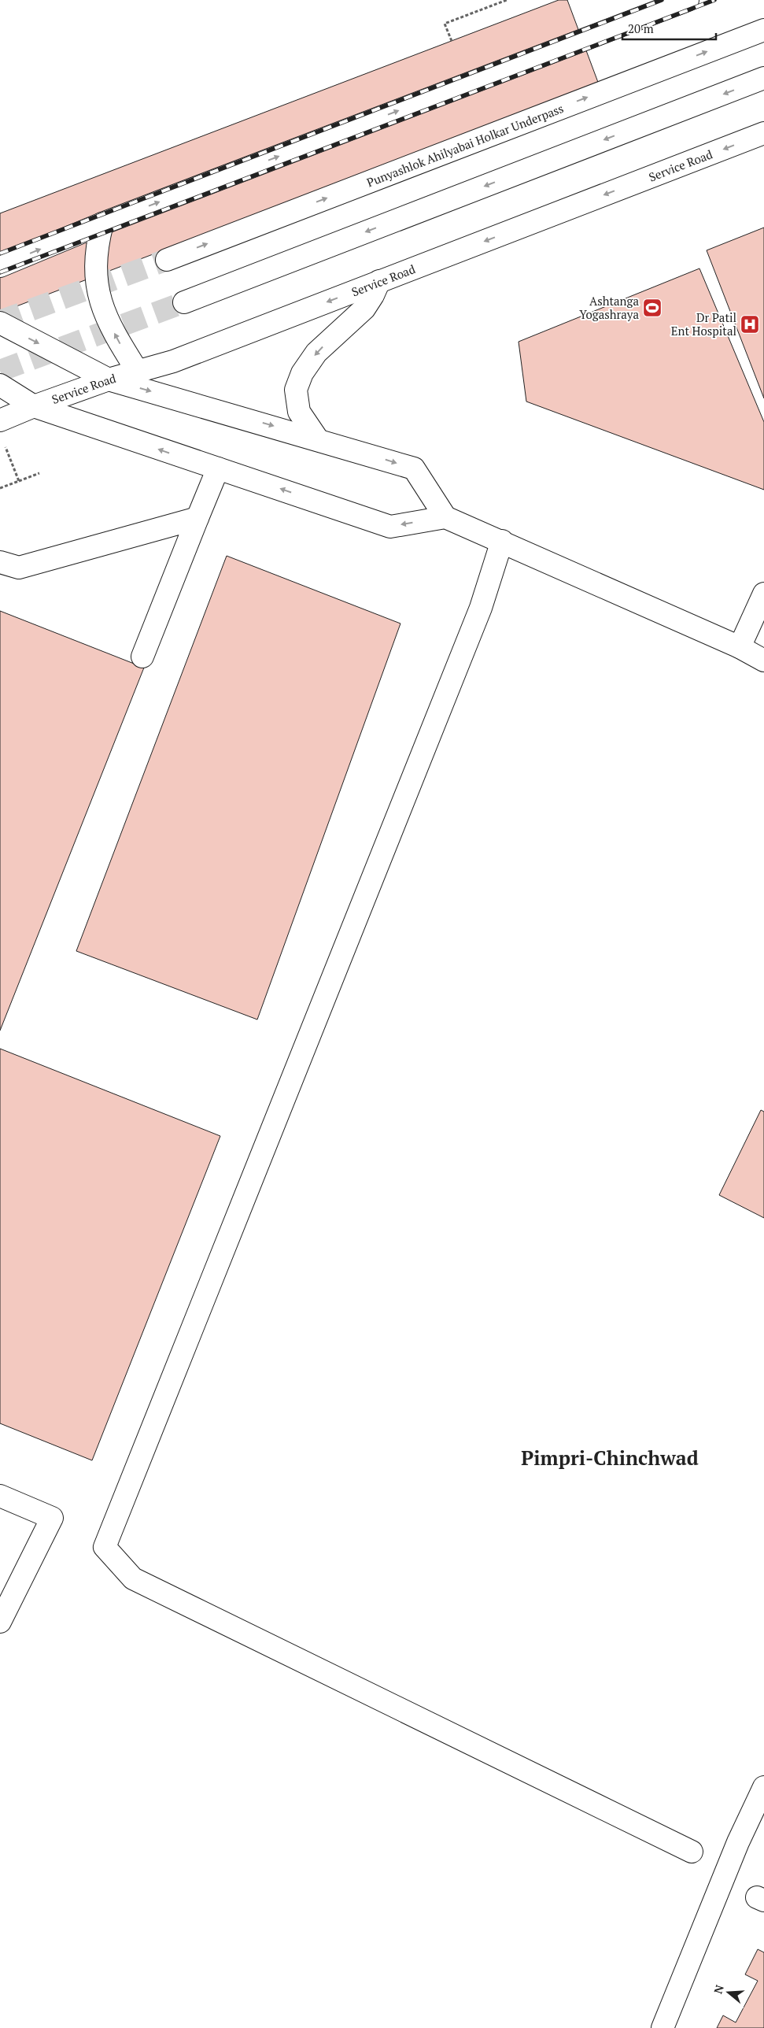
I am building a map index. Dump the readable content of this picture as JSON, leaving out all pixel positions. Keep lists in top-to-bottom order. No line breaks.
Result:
{"streets":{"main road":["Punyashlok Ahilyabai Holkar Underpass","Service Road"]},"districts":["Pimpri-Chinchwad"],"places":{"sports":["Ashtanga Yogashraya"],"hospital":["Dr Patil Ent Hospital"]},"scale_bar":"20 m","north":"left"}
